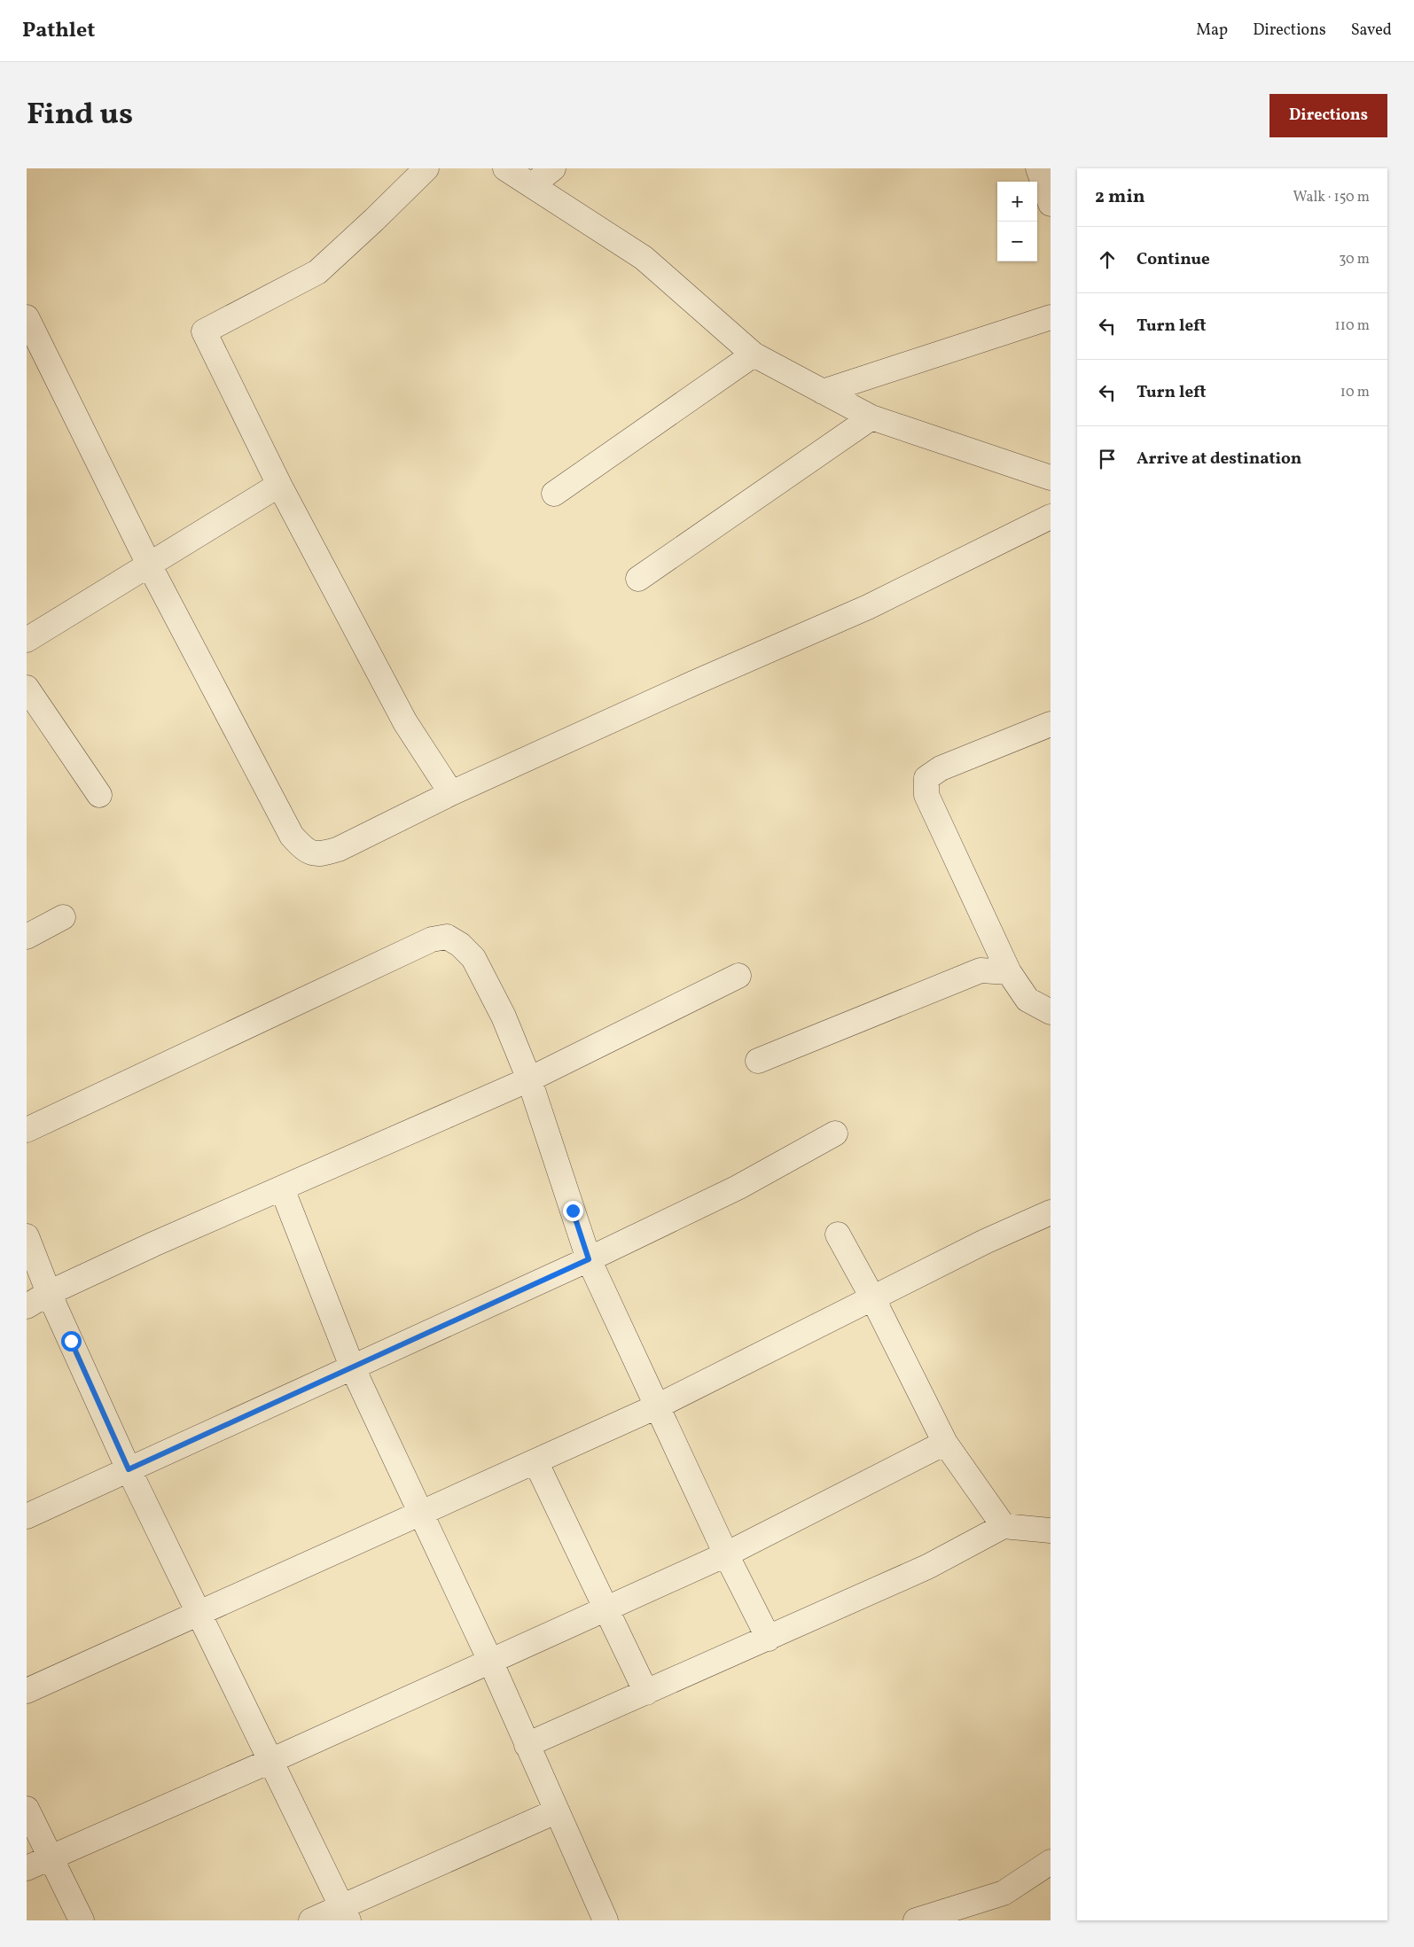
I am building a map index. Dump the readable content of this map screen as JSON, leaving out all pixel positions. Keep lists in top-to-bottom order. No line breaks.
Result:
{"page":{"header":"Pathlet","nav":["Map","Directions","Saved"],"title":"Find us","buttons":"Directions","heading":["2 min","Walk · 150 m"],"map_buttons":["+","−"],"list":[["Continue","30 m"],["Turn left","110 m"],["Turn left","10 m"],"Arrive at destination"]}}
